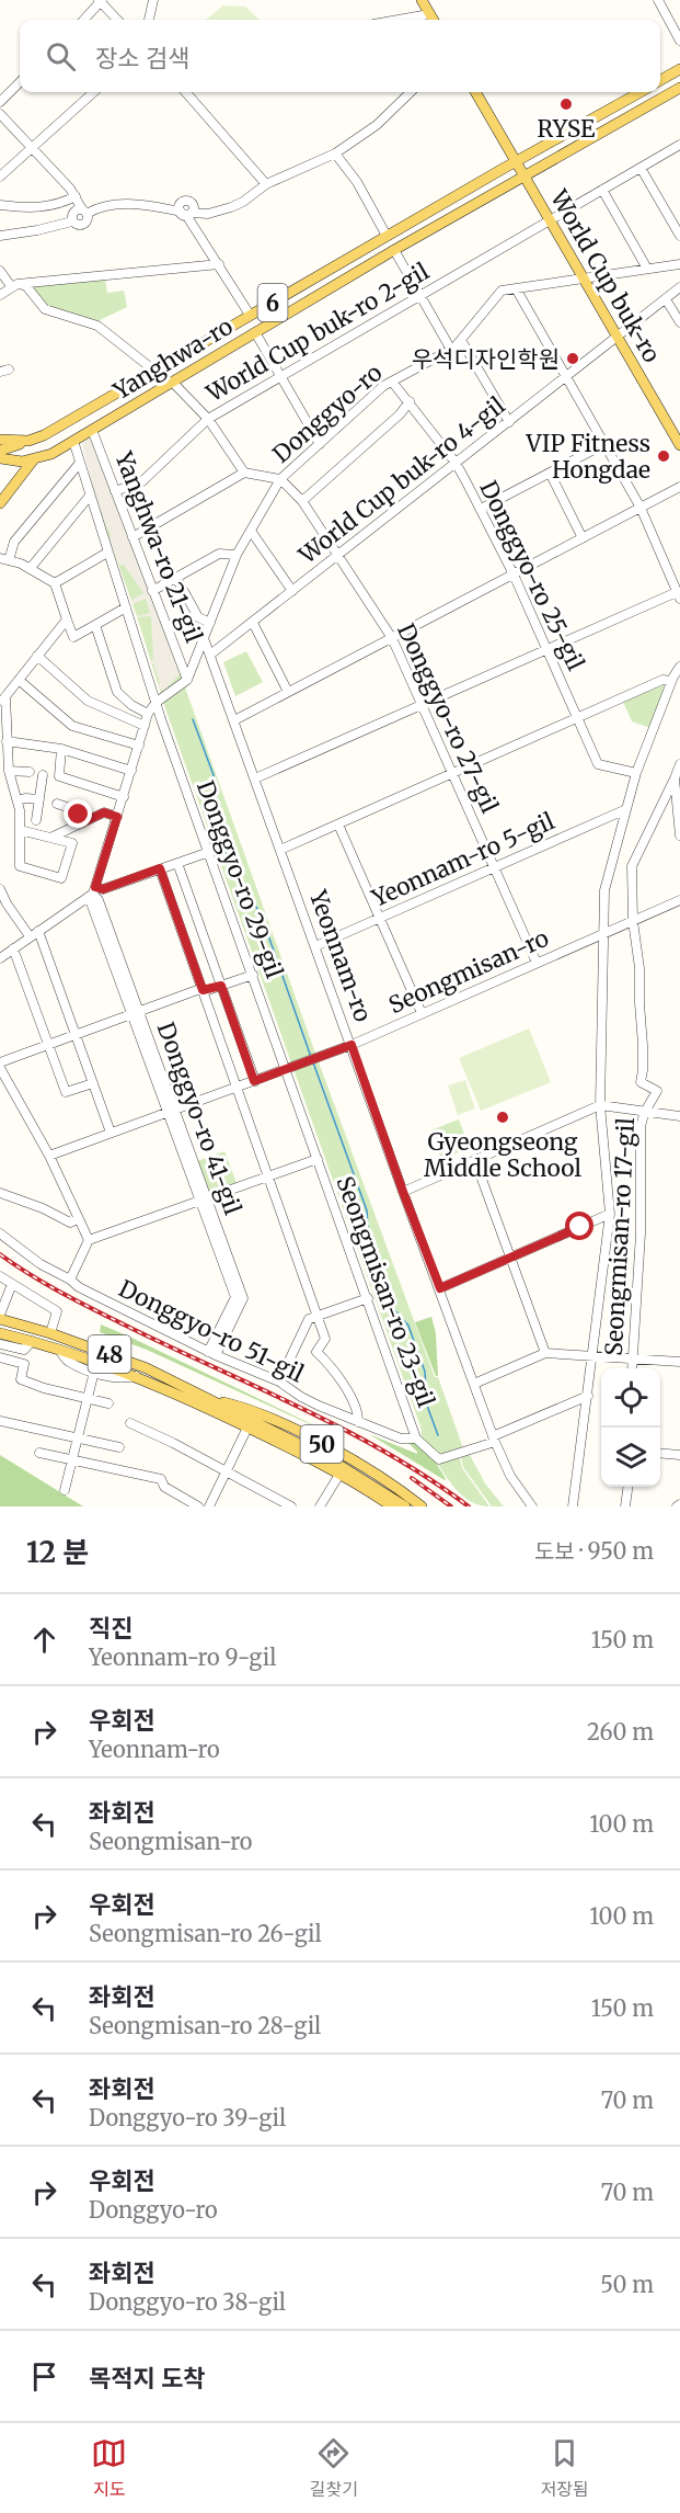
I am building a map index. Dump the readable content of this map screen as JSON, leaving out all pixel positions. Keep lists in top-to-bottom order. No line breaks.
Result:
{"streets":{"main road":["World Cup buk-ro","6","Yanghwa-ro","48","50"],"street":["World Cup buk-ro 2-gil","Donggyo-ro","World Cup buk-ro 4-gil","Yanghwa-ro 21-gil","Donggyo-ro 25-gil","Donggyo-ro 27-gil","Yeonnam-ro 5-gil","Donggyo-ro 29-gil","Yeonnam-ro","Seongmisan-ro","Donggyo-ro 41-gil","Seongmisan-ro 17-gil","Seongmisan-ro 23-gil","Donggyo-ro 51-gil"]},"crossings":[["World Cup buk-ro","World Cup buk-ro 2-gil"],["World Cup buk-ro","Yanghwa-ro"],["World Cup buk-ro","Donggyo-ro"],["World Cup buk-ro","World Cup buk-ro 4-gil"],["World Cup buk-ro 2-gil","Yanghwa-ro 21-gil"],["Yanghwa-ro","Yanghwa-ro 21-gil"],["Yanghwa-ro","Donggyo-ro 29-gil"],["Donggyo-ro","Yanghwa-ro 21-gil"],["Donggyo-ro","Donggyo-ro 25-gil"],["Donggyo-ro","Donggyo-ro 27-gil"],["Donggyo-ro","Yeonnam-ro"],["World Cup buk-ro 4-gil","Donggyo-ro 25-gil"],["World Cup buk-ro 4-gil","Donggyo-ro 27-gil"],["World Cup buk-ro 4-gil","Yeonnam-ro"],["Donggyo-ro 27-gil","Yeonnam-ro 5-gil"],["Donggyo-ro 27-gil","Seongmisan-ro"],["Yeonnam-ro 5-gil","Yeonnam-ro"],["Donggyo-ro 29-gil","Seongmisan-ro"],["Donggyo-ro 29-gil","Seongmisan-ro 23-gil"],["Yeonnam-ro","Seongmisan-ro"],["Seongmisan-ro","Donggyo-ro 41-gil"],["Seongmisan-ro","Seongmisan-ro 17-gil"],["Seongmisan-ro","Seongmisan-ro 23-gil"],["Donggyo-ro 41-gil","Seongmisan-ro 23-gil"],["Donggyo-ro 41-gil","Donggyo-ro 51-gil"],["Seongmisan-ro 23-gil","Donggyo-ro 51-gil"],["48","50"]],"places":["RYSE","우석디자인학원","VIP Fitness Hongdae","Gyeongseong Middle School"],"page":{"search":"장소 검색","heading":["12 분","도보 · 950 m"],"list":[["직진","Yeonnam-ro 9-gil","150 m"],["우회전","Yeonnam-ro","260 m"],["좌회전","Seongmisan-ro","100 m"],["우회전","Seongmisan-ro 26-gil","100 m"],["좌회전","Seongmisan-ro 28-gil","150 m"],["좌회전","Donggyo-ro 39-gil","70 m"],["우회전","Donggyo-ro","70 m"],["좌회전","Donggyo-ro 38-gil","50 m"],"목적지 도착"],"nav":["지도","길찾기","저장됨"]}}
